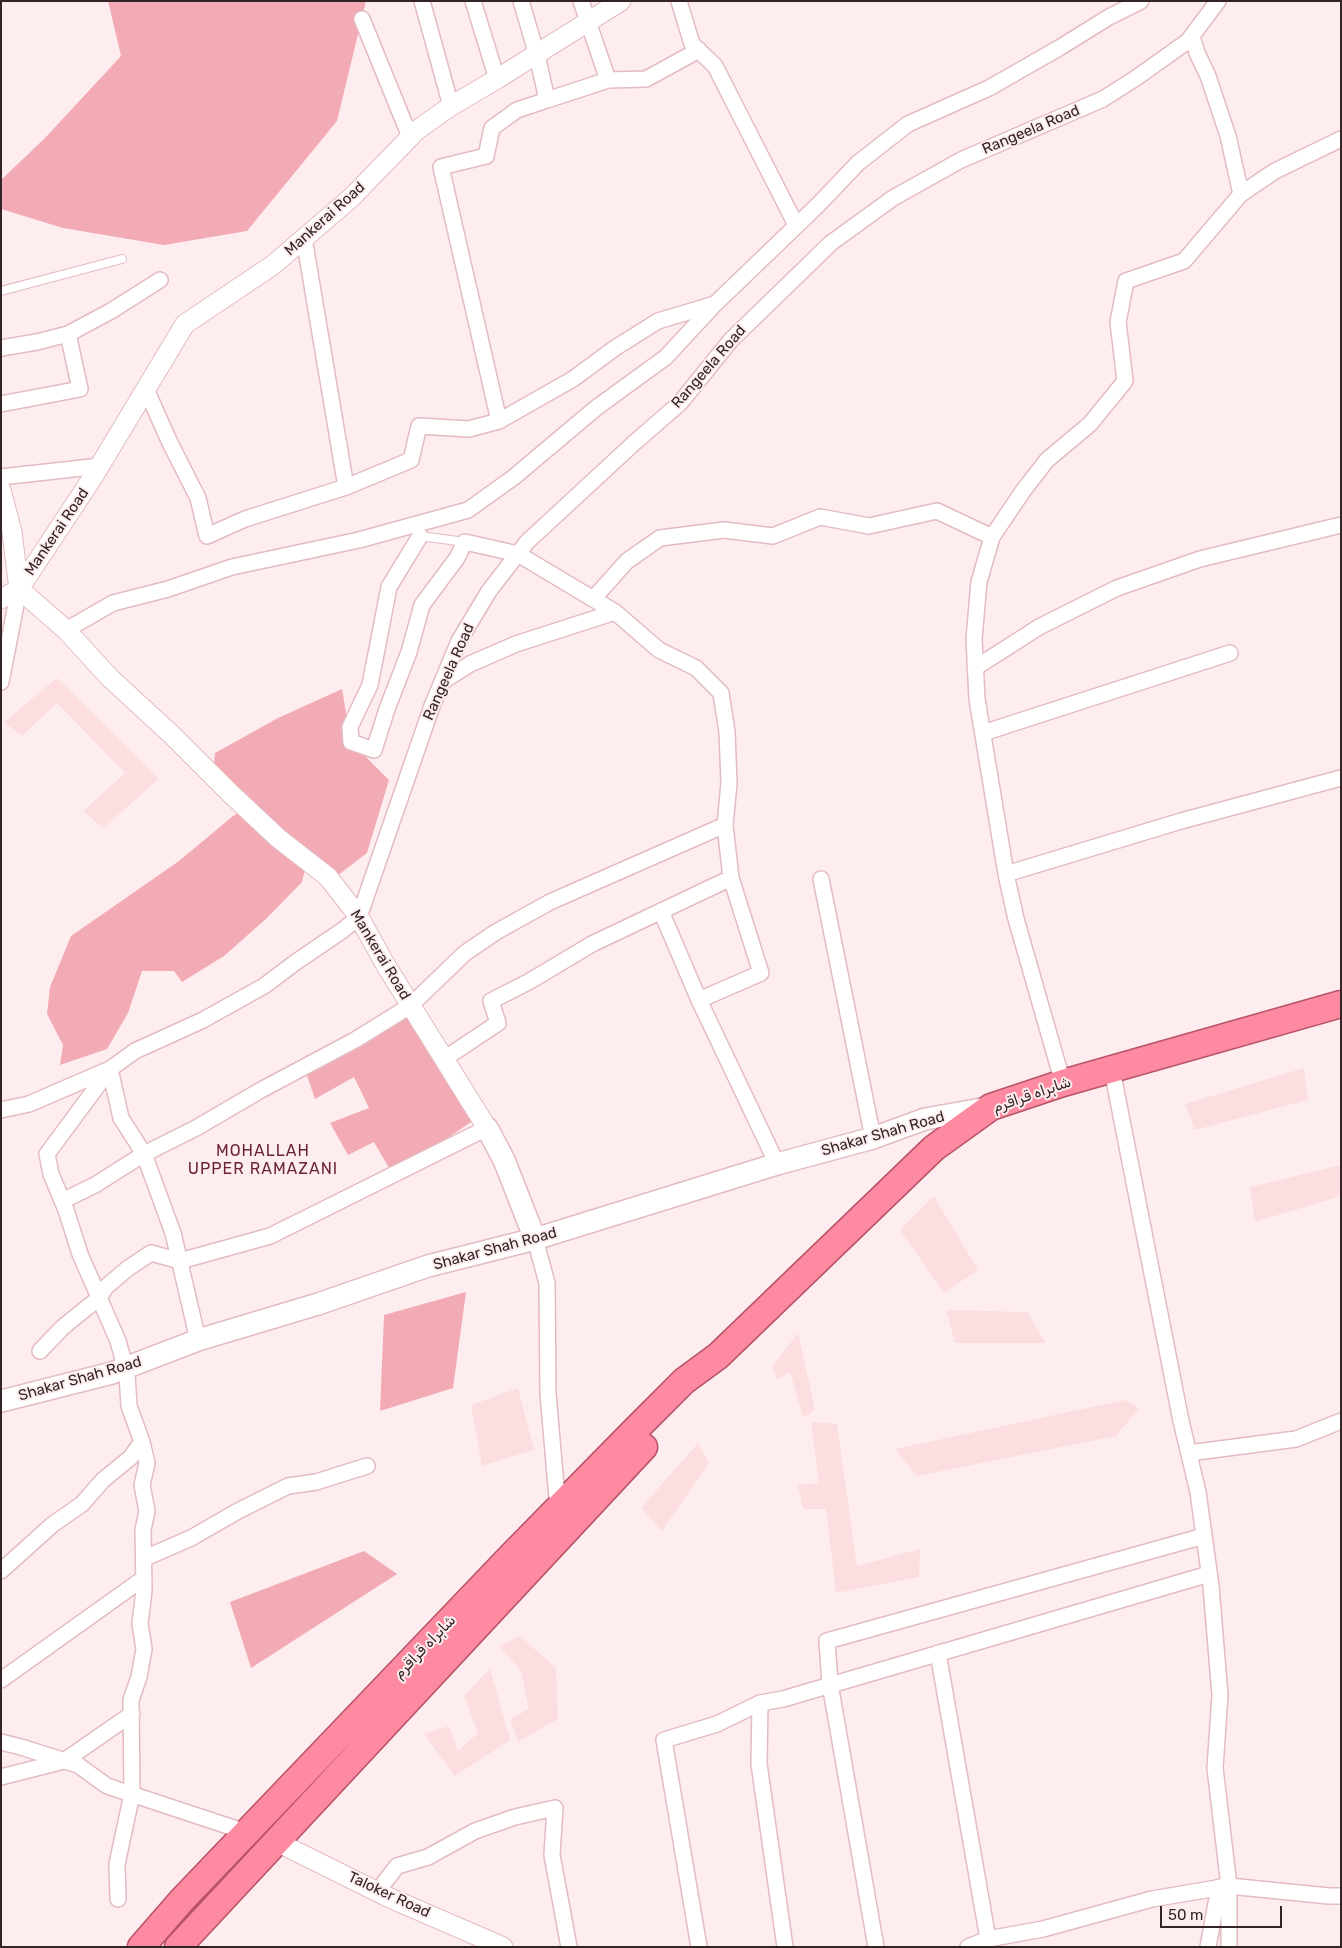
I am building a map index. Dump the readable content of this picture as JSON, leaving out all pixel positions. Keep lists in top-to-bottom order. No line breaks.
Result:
{"streets":{"highway":["شاہراہ قراقرم"],"main road":["Mankerai Road","Shakar Shah Road"],"street":["Rangeela Road","Taloker Road"]},"crossings":[["Rangeela Road","Mankerai Road"],["Mankerai Road","Shakar Shah Road"],["شاہراہ قراقرم","Shakar Shah Road"],["شاہراہ قراقرم","Taloker Road"]],"districts":["MOHALLAH UPPER RAMAZANI"],"scale_bar":"50 m"}
